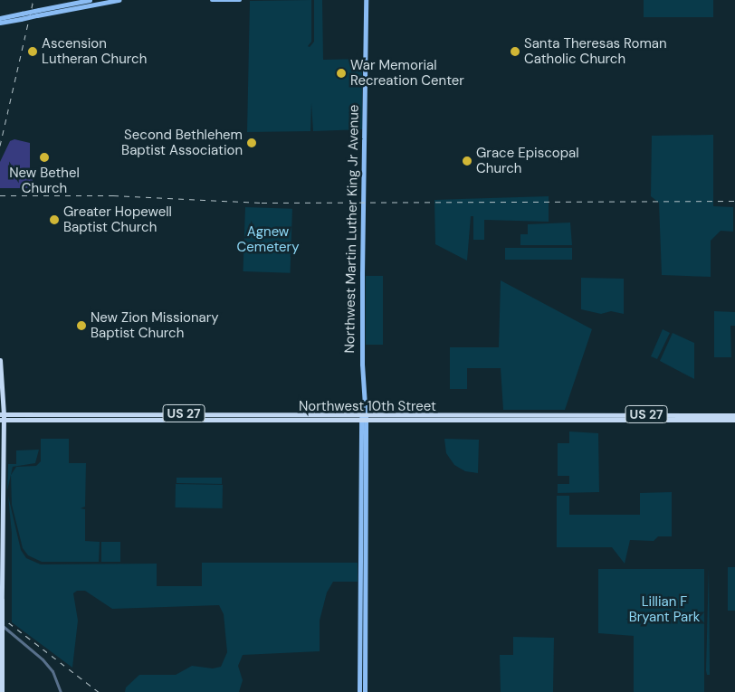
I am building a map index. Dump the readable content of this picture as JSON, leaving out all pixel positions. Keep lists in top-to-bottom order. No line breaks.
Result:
{"streets":{"highway":["Northwest 10th Street","US 27"],"main road":["Northwest Martin Luther King Jr Avenue"]},"crossings":[["Northwest Martin Luther King Jr Avenue","Northwest 10th Street"]],"parks":["Agnew Cemetery","Lillian F Bryant Park"],"places":["Ascension Lutheran Church","Santa Theresas Roman Catholic Church","War Memorial Recreation Center","Second Bethlehem Baptist Association","New Bethel Church","Grace Episcopal Church","Greater Hopewell Baptist Church","New Zion Missionary Baptist Church"]}
